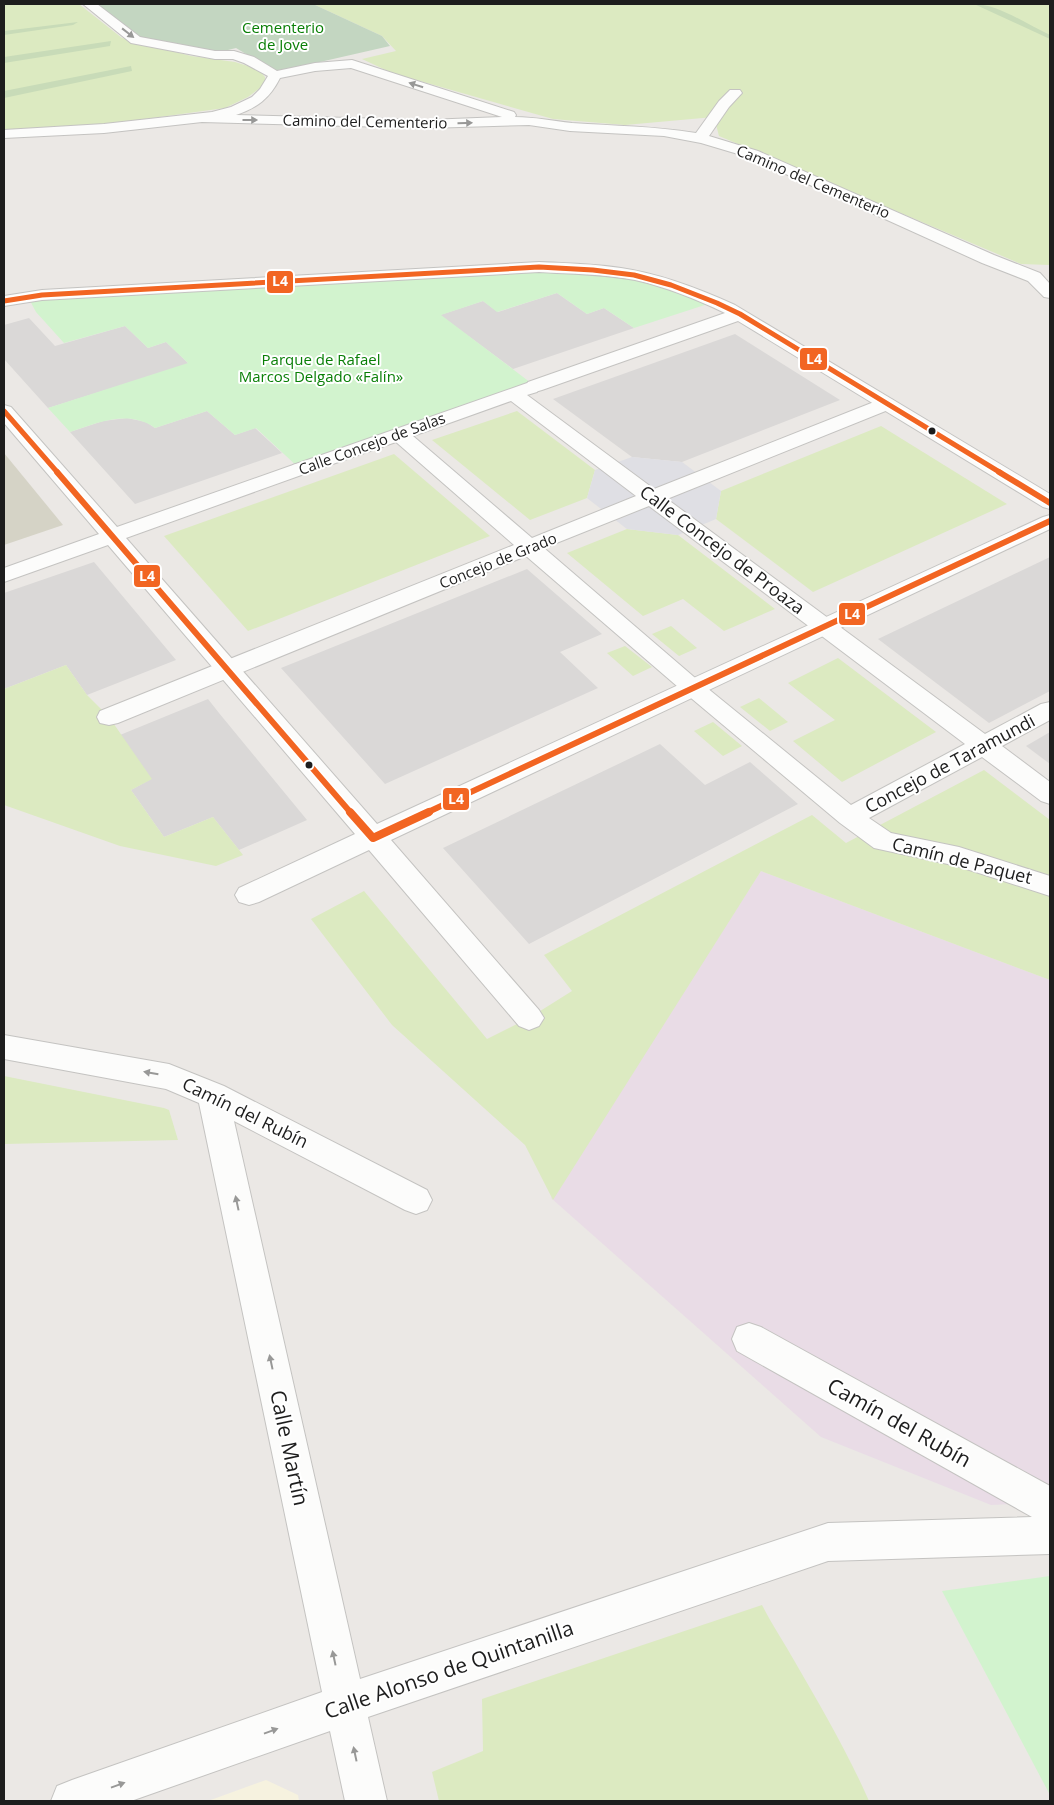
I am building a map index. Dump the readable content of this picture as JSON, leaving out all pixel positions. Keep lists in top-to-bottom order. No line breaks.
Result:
{"streets":{"street":["Camino del Cementerio","Calle Concejo de Salas","Calle Concejo de Proaza","Concejo de Grado","Concejo de Taramundi","Camín de Paquet","Camín del Rubín","Calle Martín","Calle Alonso de Quintanilla"]},"crossings":[["Calle Concejo de Salas","Calle Concejo de Proaza"],["Calle Concejo de Salas","Camín de Paquet"],["Calle Concejo de Proaza","Concejo de Grado"],["Calle Concejo de Proaza","Concejo de Taramundi"],["Concejo de Grado","Camín de Paquet"],["Concejo de Taramundi","Camín de Paquet"],["Camín del Rubín","Calle Martín"],["Calle Martín","Calle Alonso de Quintanilla"]],"one_way":["Calle Martín"],"parks":["Cementerio de Jove","Parque de Rafael Marcos Delgado «Falín»"],"lines":["transit line L4"]}
